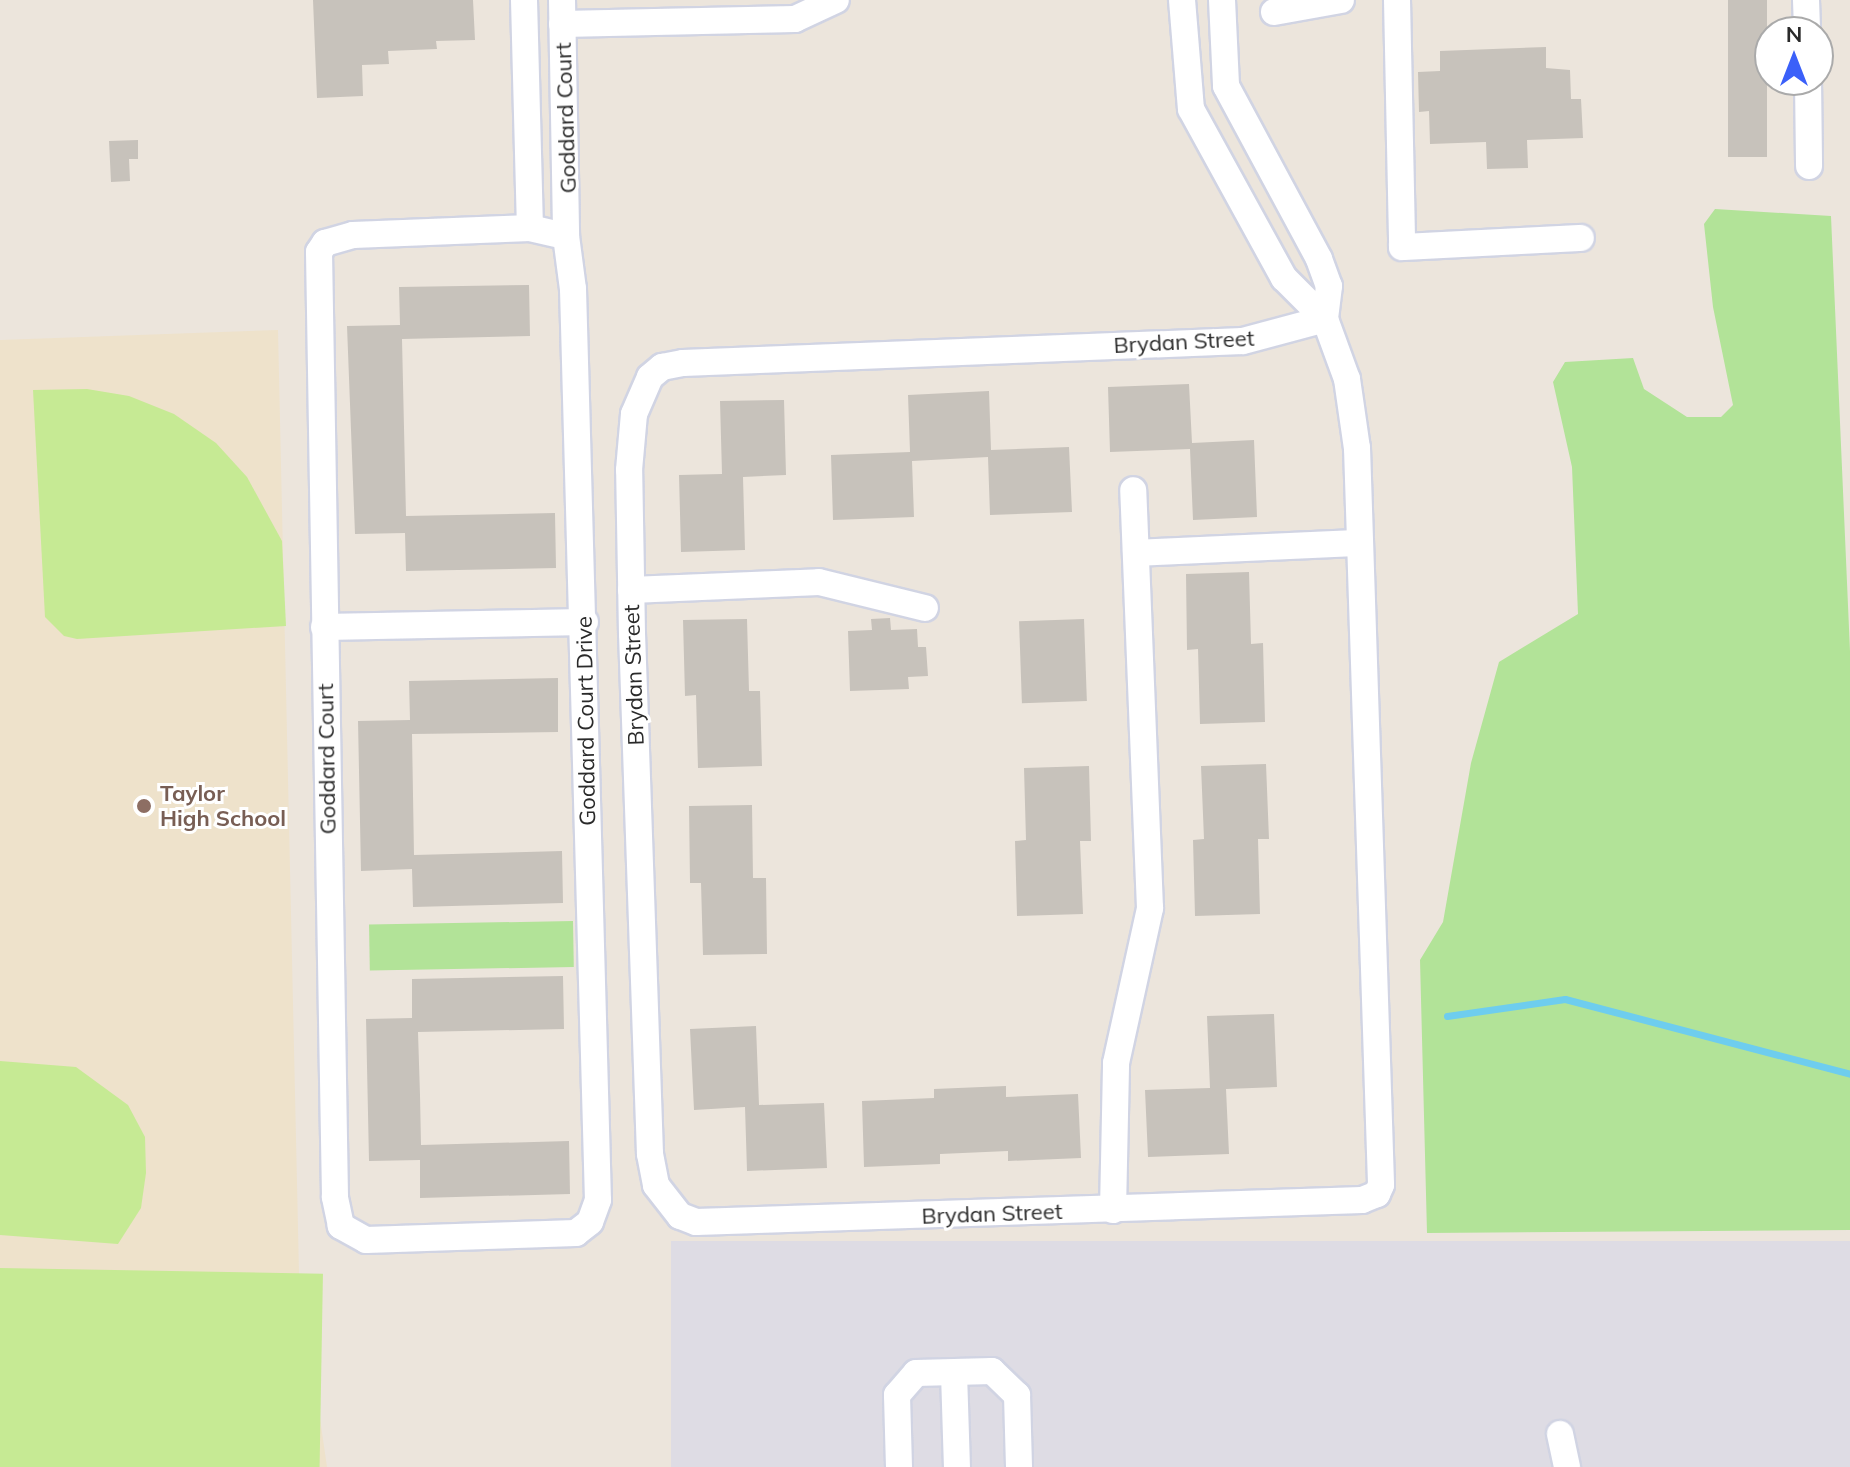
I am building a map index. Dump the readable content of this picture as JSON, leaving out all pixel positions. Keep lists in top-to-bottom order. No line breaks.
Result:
{"streets":{"street":["Goddard Court","Brydan Street","Goddard Court Drive"]},"crossings":[["Goddard Court","Goddard Court Drive"]],"places":["Taylor High School"],"north":"top"}
